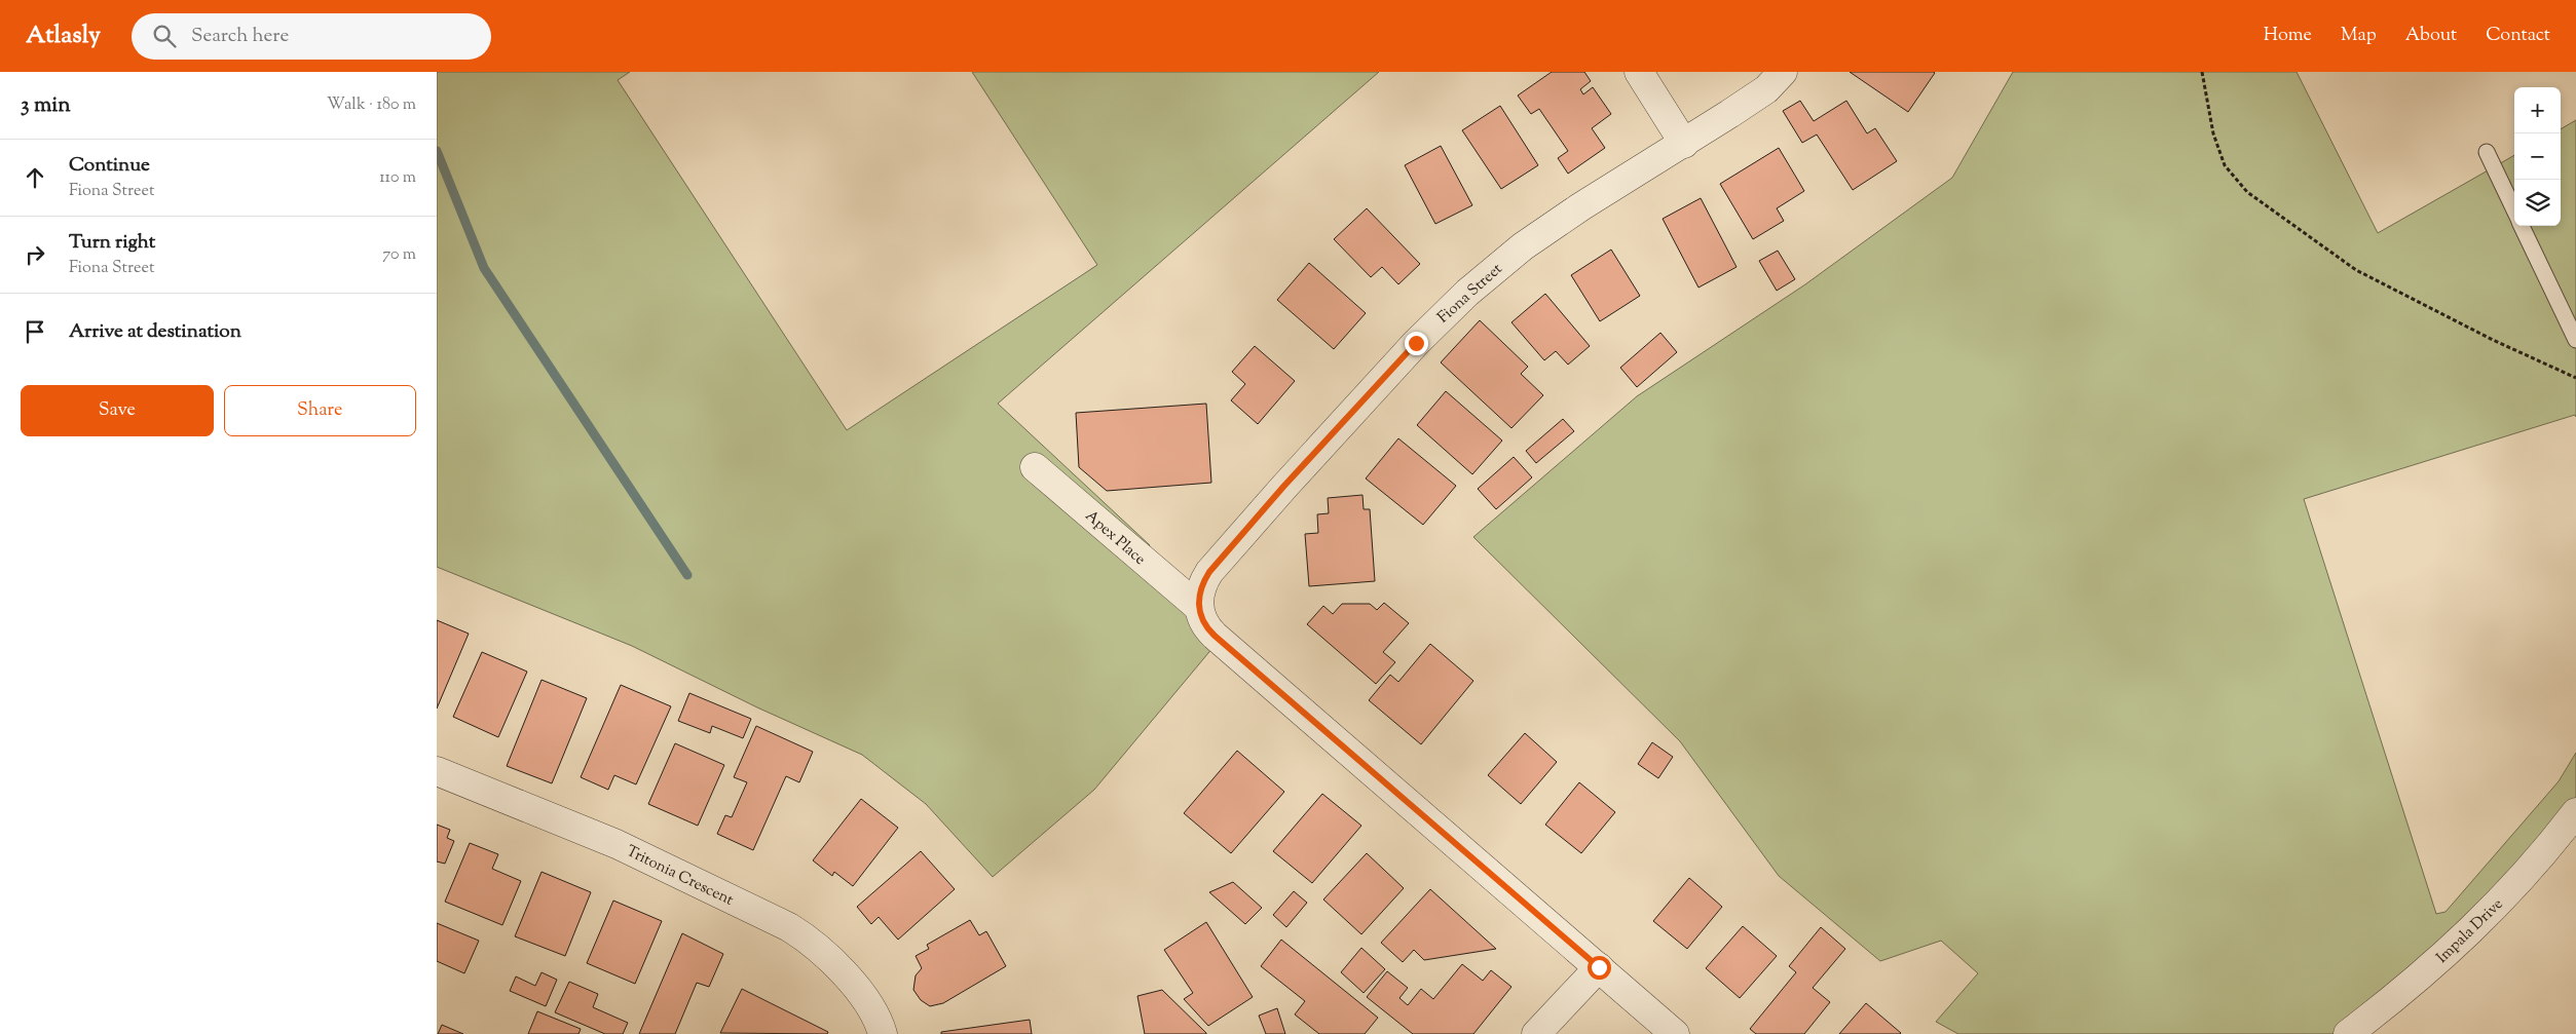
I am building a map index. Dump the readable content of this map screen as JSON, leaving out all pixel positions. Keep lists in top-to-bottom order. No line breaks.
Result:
{"streets":{"street":["Fiona Street","Apex Place","Tritonia Crescent","Impala Drive"]},"crossings":[["Fiona Street","Apex Place"]],"page":{"header":"Atlasly","search":"Search here","nav":["Home","Map","About","Contact"],"heading":["3 min","Walk · 180 m"],"map_buttons":["+","−"],"list":[["Continue","Fiona Street","110 m"],["Turn right","Fiona Street","70 m"],"Arrive at destination"],"buttons":["Save","Share"]}}
